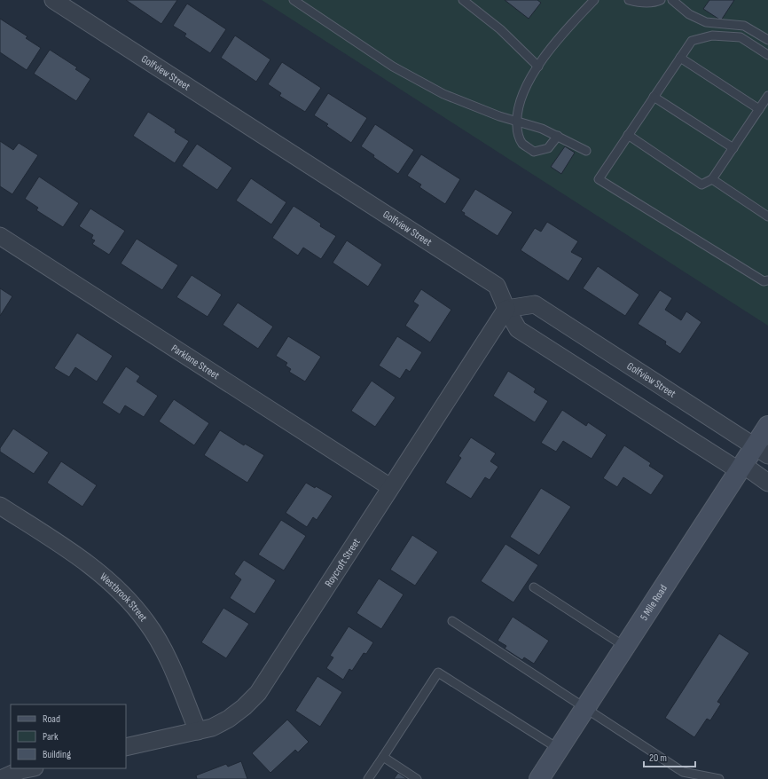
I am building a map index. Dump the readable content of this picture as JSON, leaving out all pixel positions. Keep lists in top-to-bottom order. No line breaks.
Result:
{"streets":{"main road":["5 Mile Road"],"street":["Golfview Street","Parklane Street","Roycroft Street","Westbrook Street"]},"crossings":[["Golfview Street","Roycroft Street"],["Golfview Street","5 Mile Road"],["Parklane Street","Roycroft Street"],["Roycroft Street","Westbrook Street"]],"legend":["Road","Park","Building"],"scale_bar":"20 m"}
